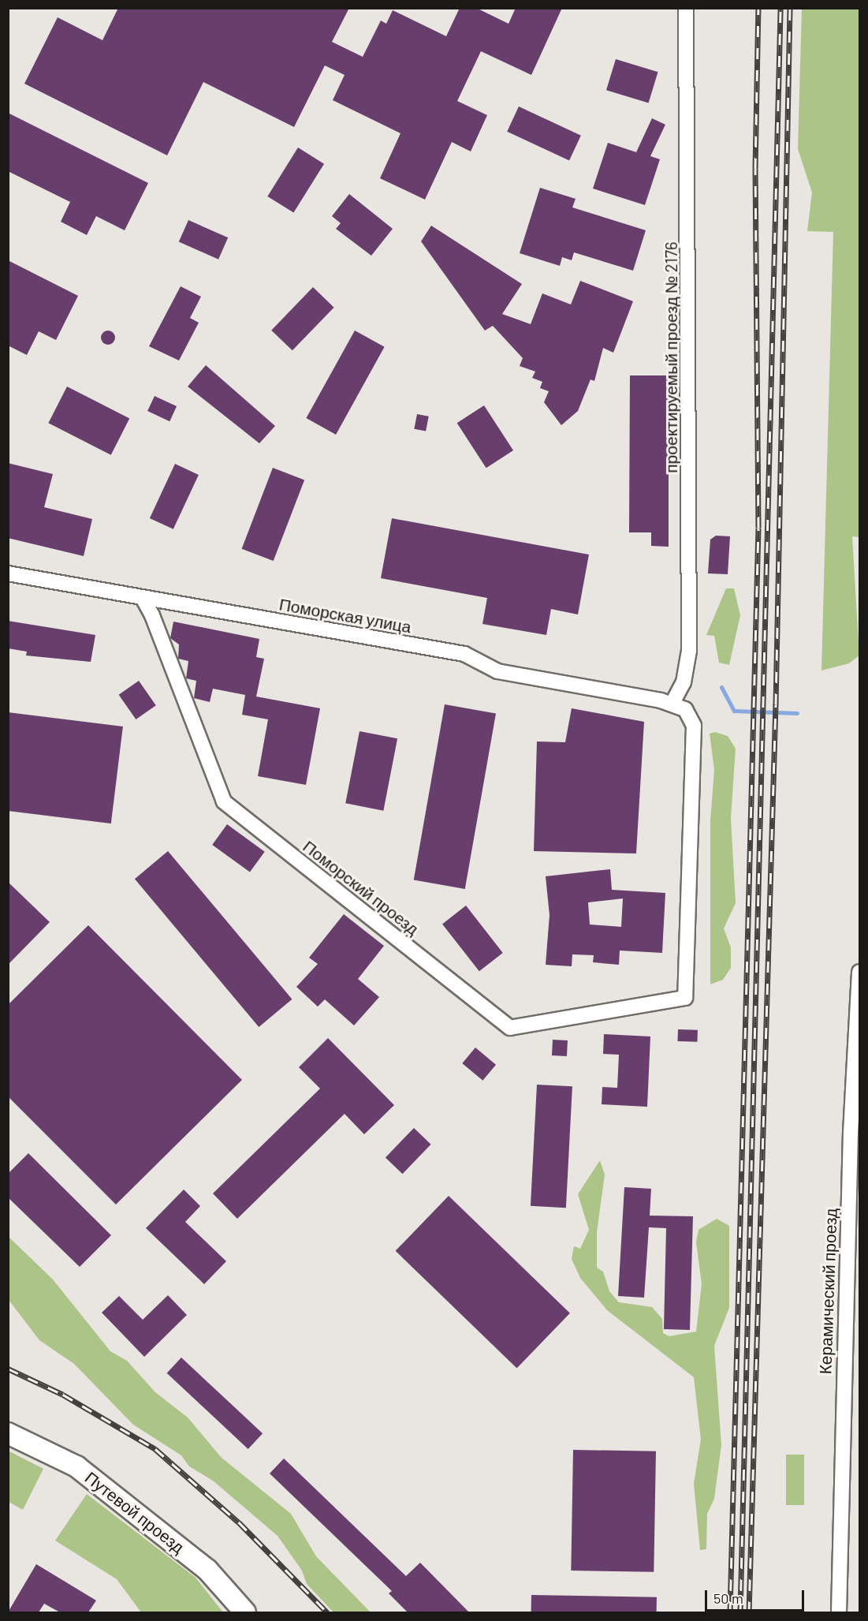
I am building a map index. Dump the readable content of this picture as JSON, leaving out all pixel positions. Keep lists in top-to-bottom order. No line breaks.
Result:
{"streets":{"street":["проектируемый проезд № 2176","Поморская улица","Поморский проезд","Керамический проезд","Путевой проезд"]},"crossings":[["проектируемый проезд № 2176","Поморская улица"],["проектируемый проезд № 2176","Поморский проезд"],["Поморская улица","Поморский проезд"]],"scale_bar":"50 m"}
